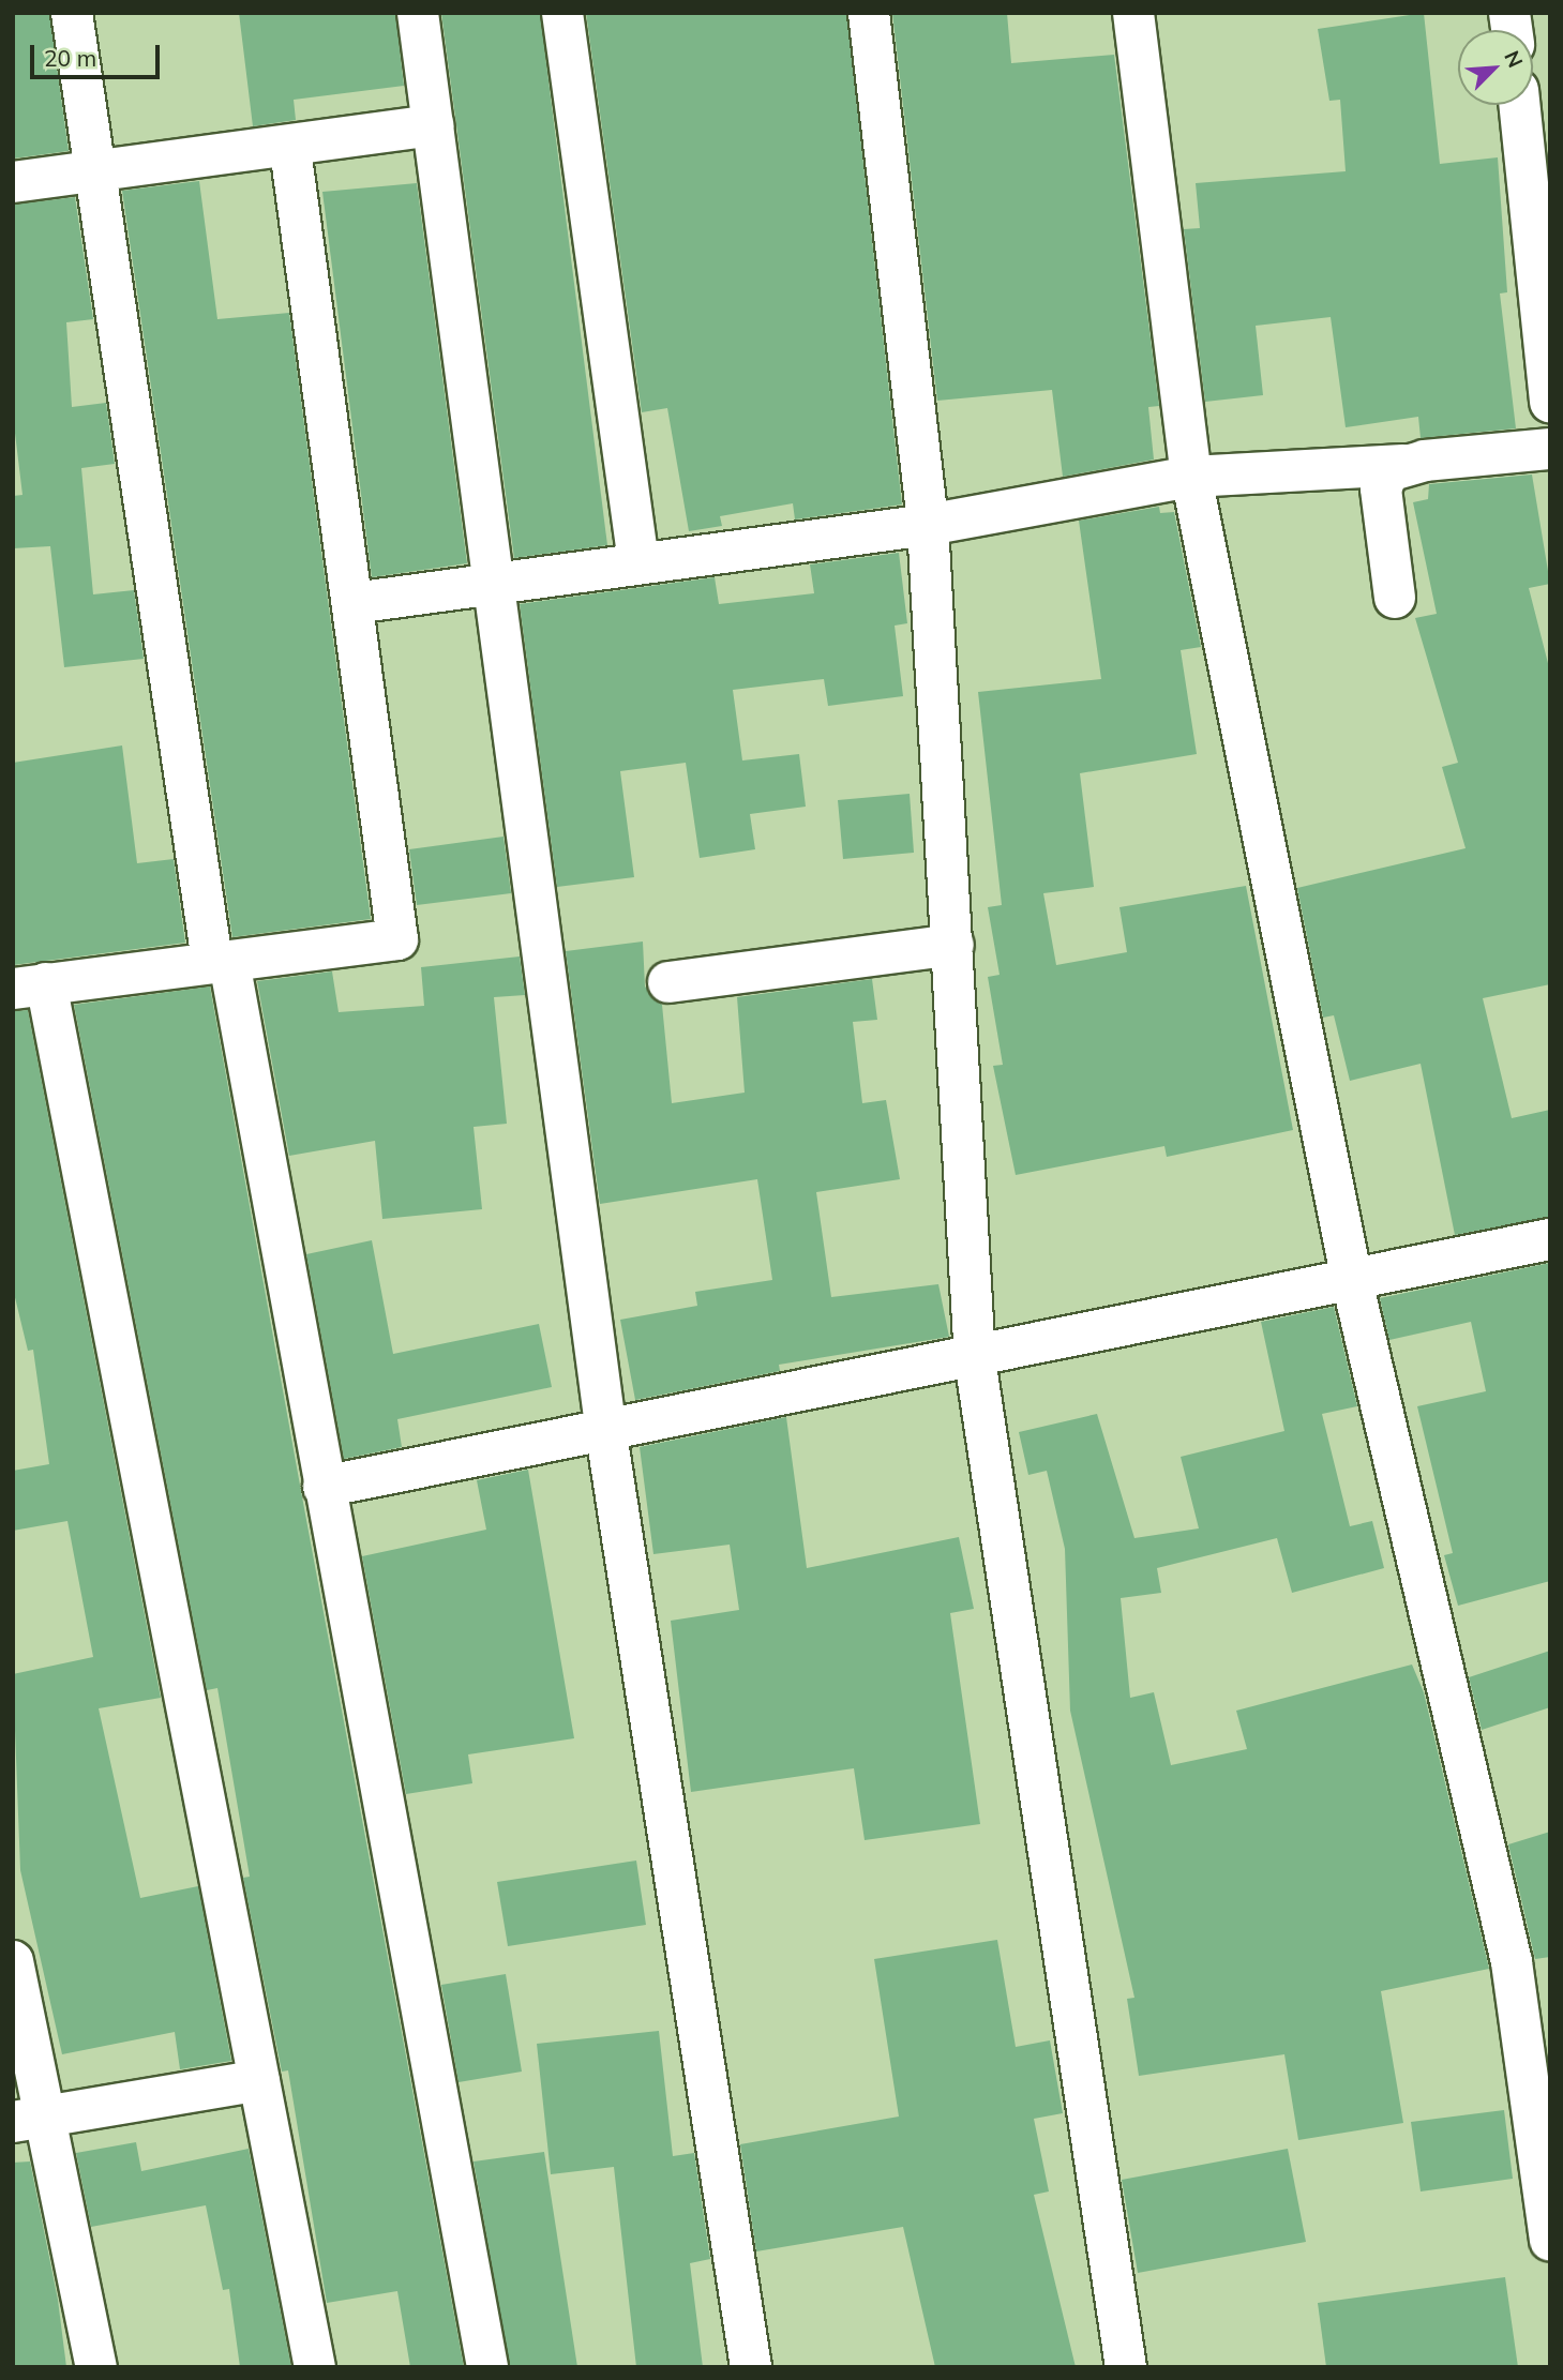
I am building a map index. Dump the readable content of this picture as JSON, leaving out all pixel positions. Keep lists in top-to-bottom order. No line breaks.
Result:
{"scale_bar":"20 m","north":"top right"}
